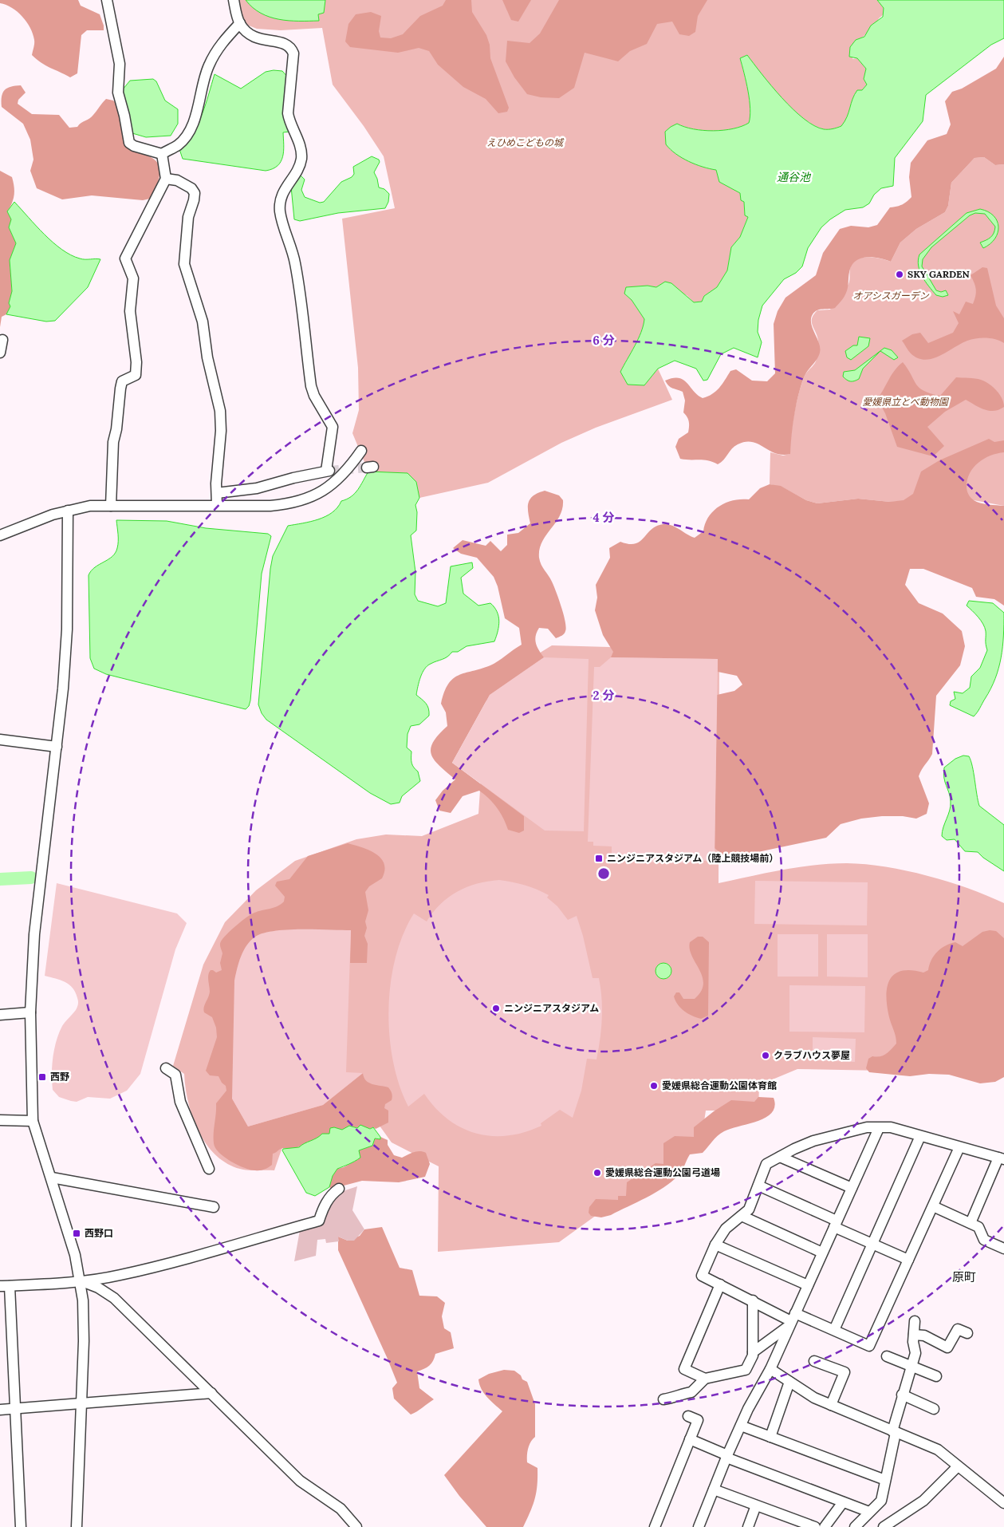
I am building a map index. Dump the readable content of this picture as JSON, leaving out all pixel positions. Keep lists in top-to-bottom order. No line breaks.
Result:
{"districts":["原町"],"water":["通谷池"],"parks":["えひめこどもの城","オアシスガーデン","愛媛県立とべ動物園"],"places":{"other":["SKY GARDEN","ニンジニアスタジアム","クラブハウス夢屋","愛媛県総合運動公園体育館","愛媛県総合運動公園弓道場"],"transit":["ニンジニアスタジアム（陸上競技場前）","西野","西野口"]},"rings":["6 分","4 分","2 分"]}
